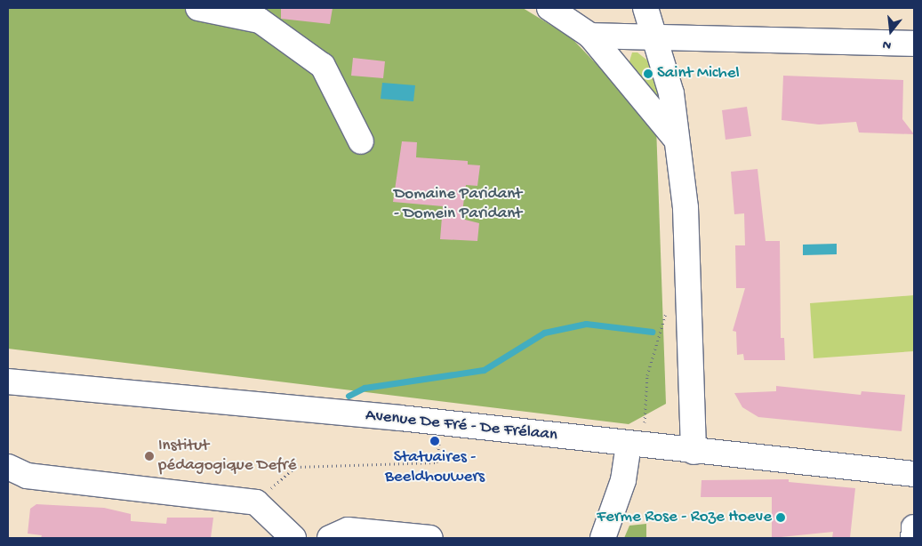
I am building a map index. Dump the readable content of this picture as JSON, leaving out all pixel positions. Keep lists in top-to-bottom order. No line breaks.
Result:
{"streets":{"street":["Avenue De Fré - De Frélaan"]},"parks":["Domaine Paridant - Domein Paridant"],"places":["Saint Michel","Statuaires - Beeldhouwers","Institut pédagogique Defré","Ferme Rose - Roze Hoeve"],"north":"bottom"}
